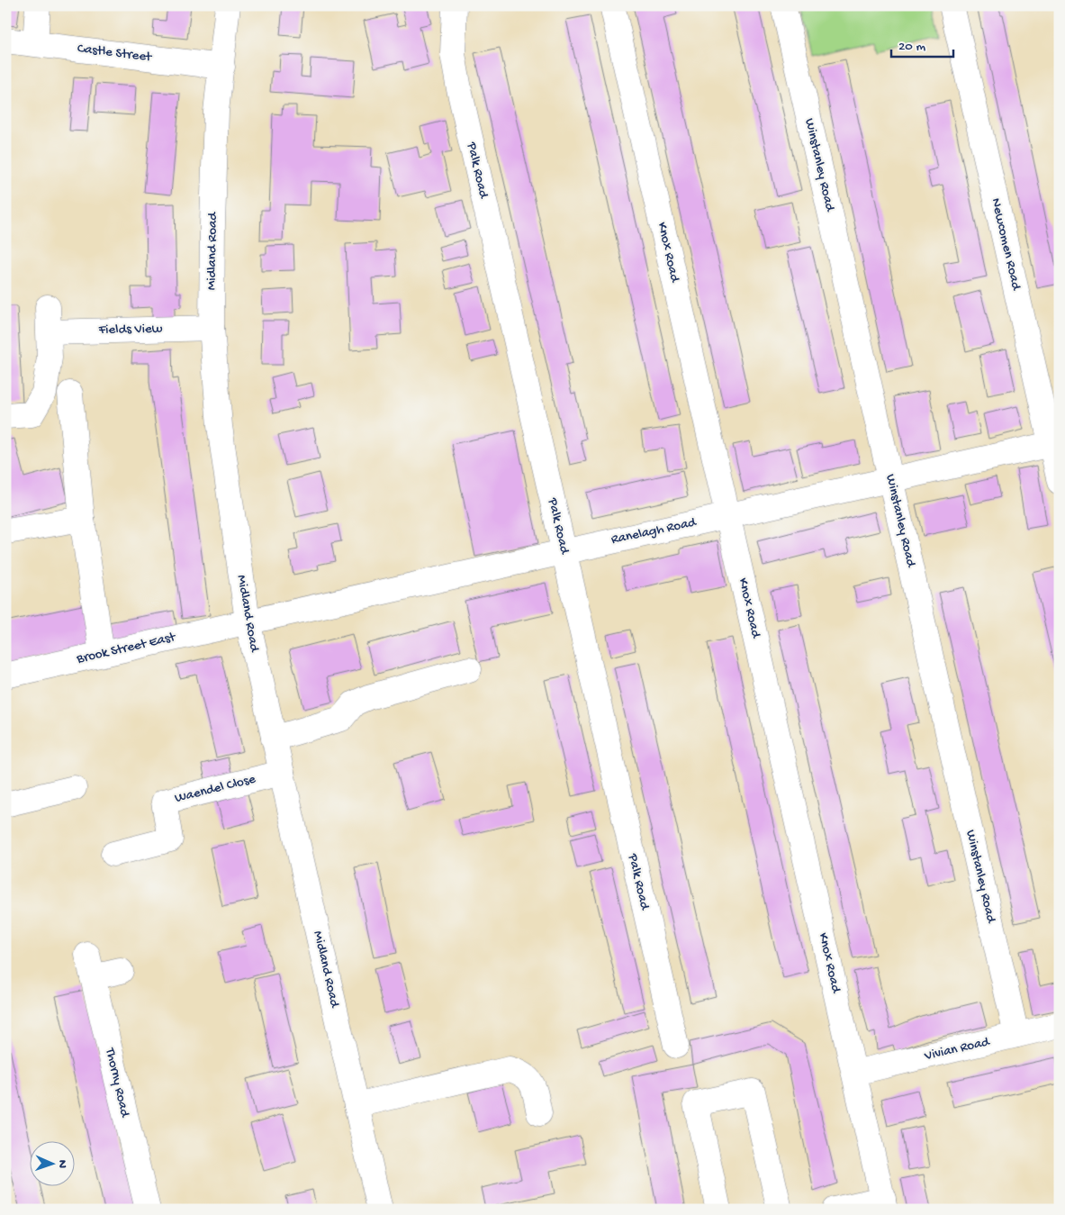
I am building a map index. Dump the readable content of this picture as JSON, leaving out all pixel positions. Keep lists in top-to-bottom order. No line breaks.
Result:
{"streets":{"street":["Castle Street","Winstanley Road","Palk Road","Newcomen Road","Midland Road","Knox Road","Fields View","Ranelagh Road","Brook Street East","Waendel Close","Vivian Road","Thorny Road"]},"crossings":[["Castle Street","Midland Road"],["Winstanley Road","Ranelagh Road"],["Winstanley Road","Vivian Road"],["Palk Road","Ranelagh Road"],["Newcomen Road","Ranelagh Road"],["Midland Road","Fields View"],["Midland Road","Ranelagh Road"],["Midland Road","Brook Street East"],["Midland Road","Waendel Close"],["Knox Road","Ranelagh Road"],["Knox Road","Vivian Road"],["Ranelagh Road","Brook Street East"]],"scale_bar":"20 m","north":"right"}
